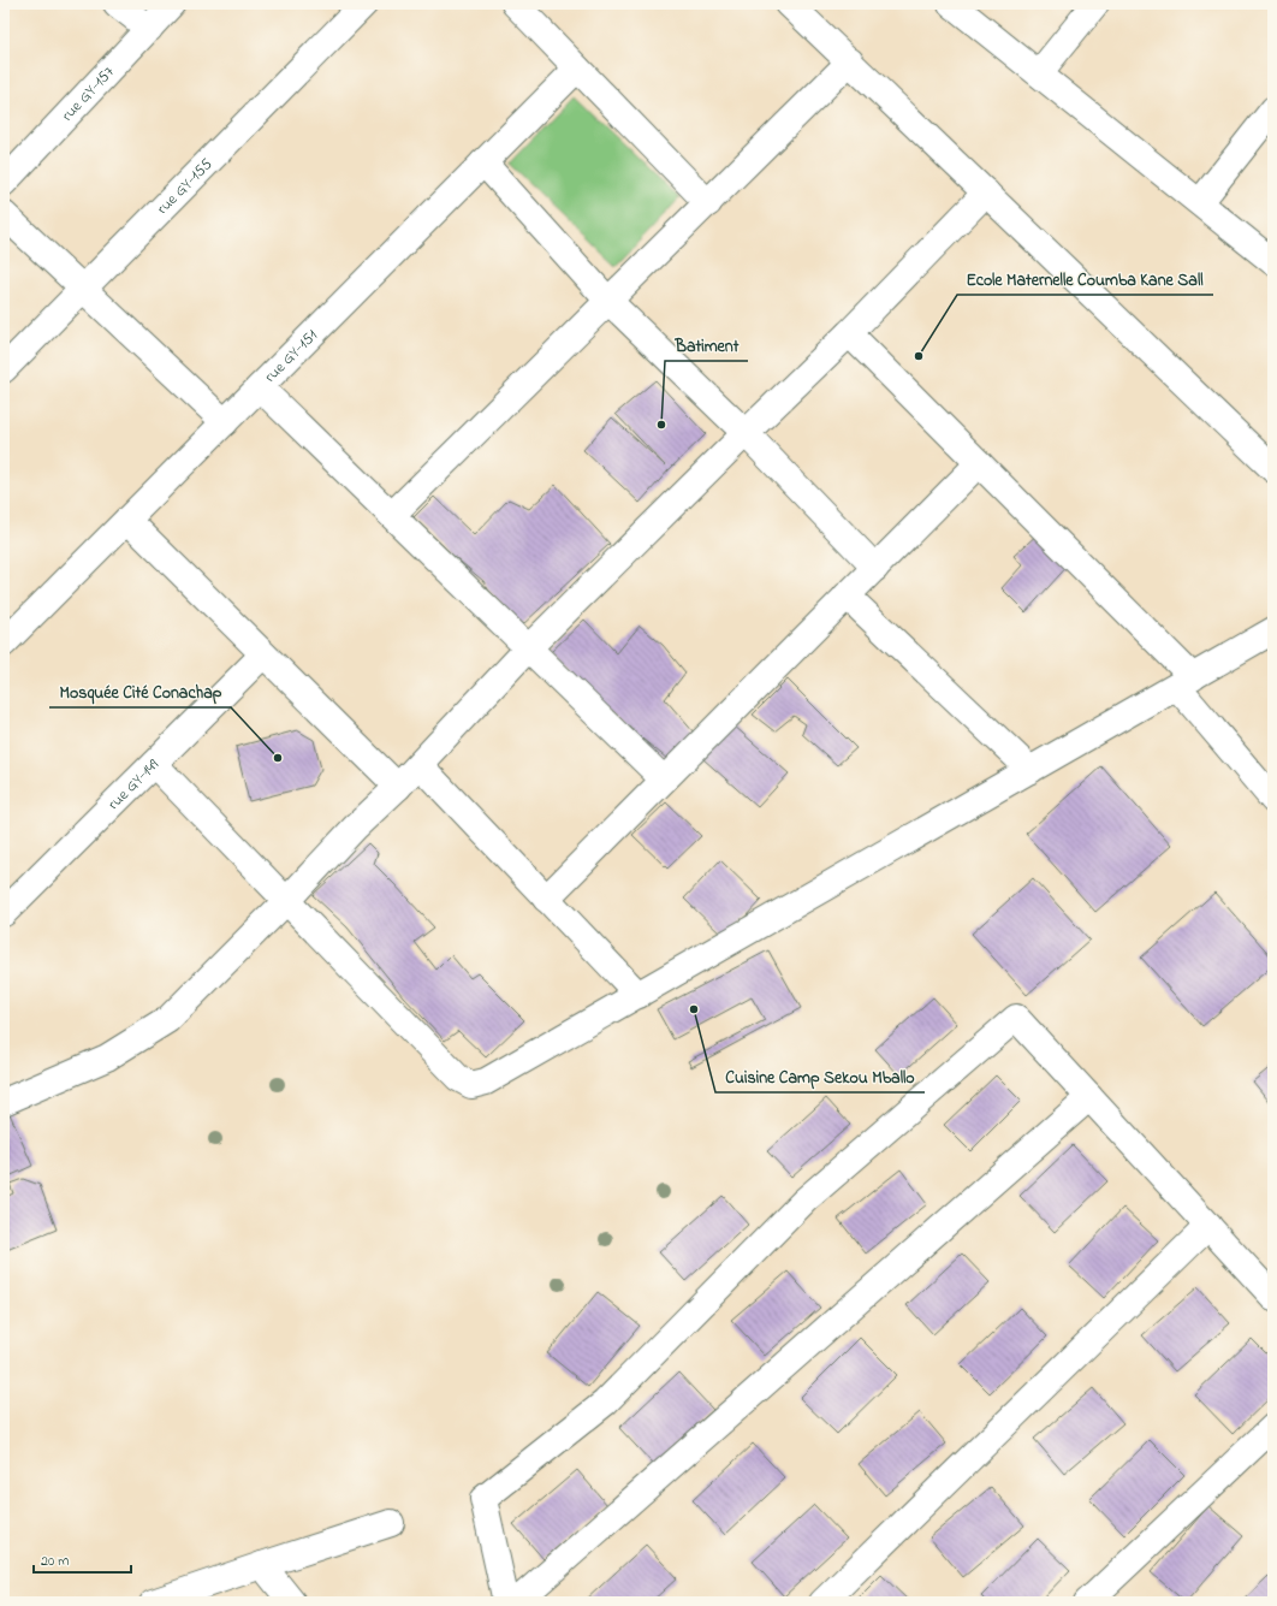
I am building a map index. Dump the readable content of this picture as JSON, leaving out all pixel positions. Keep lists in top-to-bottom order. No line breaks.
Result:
{"streets":{"street":["rue GY-157","rue GY-155","rue GY-151","rue GY-149"]},"places":["Ecole Maternelle Coumba Kane Sall","Batiment","Mosquée Cité Conachap","Cuisine Camp Sekou Mballo"],"scale_bar":"20 m"}
